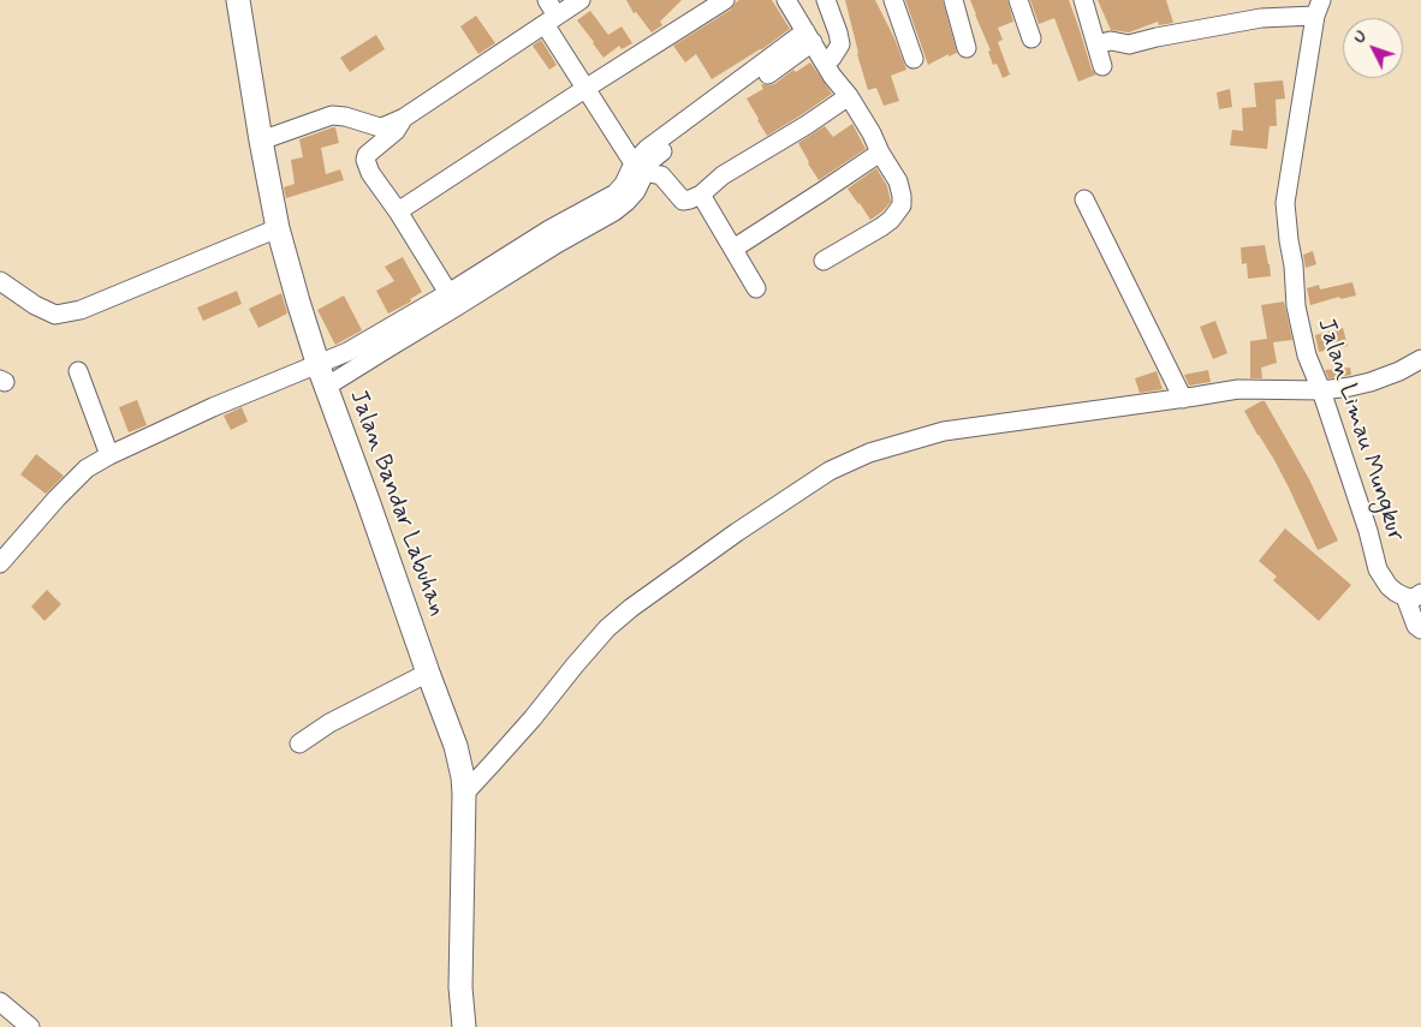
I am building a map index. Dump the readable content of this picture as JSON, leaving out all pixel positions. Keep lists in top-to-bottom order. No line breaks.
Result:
{"streets":{"main road":["Jalan Bandar Labuhan"],"street":["Jalan Limau Mungkur"]},"north":"top left"}
